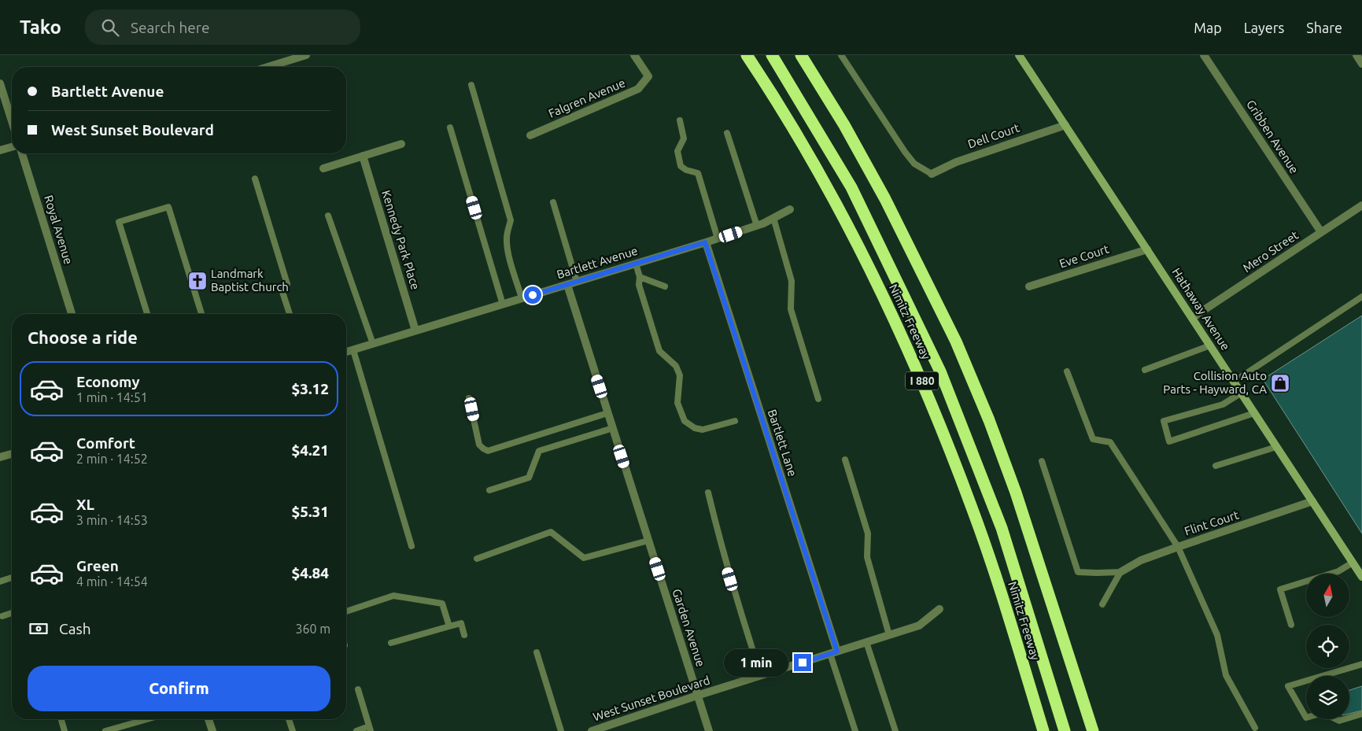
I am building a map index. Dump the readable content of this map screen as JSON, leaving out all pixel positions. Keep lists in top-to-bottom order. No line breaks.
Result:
{"streets":{"highway":["Nimitz Freeway","I 880"],"street":["Falgren Avenue","Dell Court","Gribben Avenue","Royal Avenue","Kennedy Park Place","Mero Street","Eve Court","Bartlett Avenue","Hathaway Avenue","Bartlett Lane","Flint Court","Garden Avenue","West Sunset Boulevard"]},"crossings":[["Dell Court","Hathaway Avenue"],["Gribben Avenue","Mero Street"],["Kennedy Park Place","Bartlett Avenue"],["Mero Street","Hathaway Avenue"],["Eve Court","Hathaway Avenue"],["Bartlett Avenue","Bartlett Lane"],["Bartlett Avenue","Garden Avenue"],["Hathaway Avenue","Flint Court"],["Bartlett Lane","West Sunset Boulevard"],["Garden Avenue","West Sunset Boulevard"]],"places":{"church":["Landmark Baptist Church"],"shop":["Collision Auto Parts - Hayward, CA"]},"north":"top","page":{"header":"Tako","search":"Search here","nav":["Map","Layers","Share"],"banner":["Bartlett Avenue","West Sunset Boulevard"],"heading":"Choose a ride","list":[{"name":"Economy","note":"1 min · 14:51","value":"$3.12"},{"name":"Comfort","note":"2 min · 14:52","value":"$4.21"},{"name":"XL","note":"3 min · 14:53","value":"$5.31"},{"name":"Green","note":"4 min · 14:54","value":"$4.84"}],"pay":["Cash","360 m"],"bubble":"1 min","buttons":"Confirm"}}
